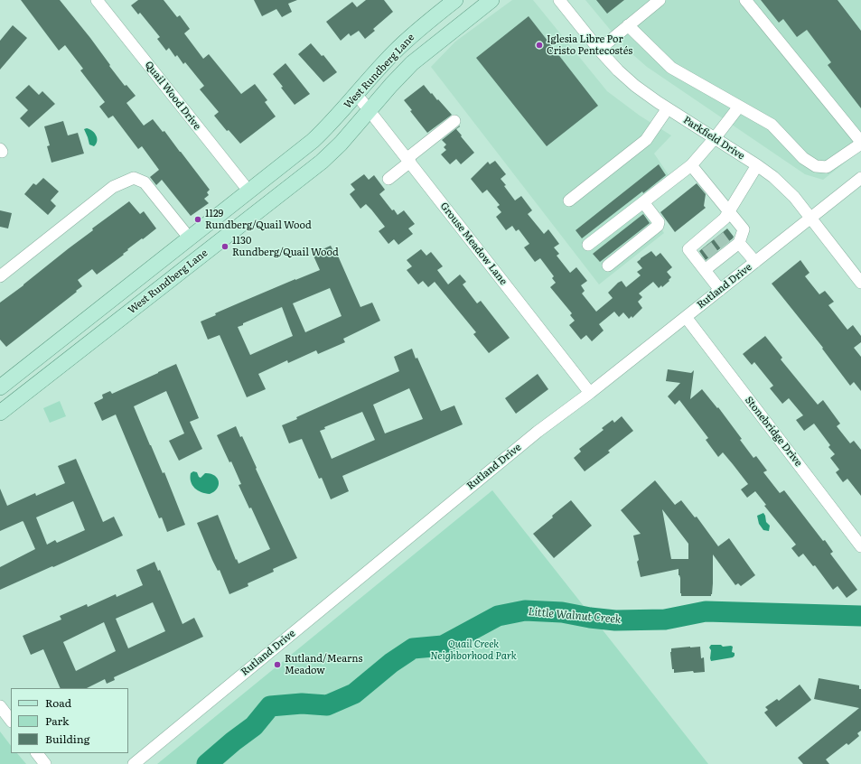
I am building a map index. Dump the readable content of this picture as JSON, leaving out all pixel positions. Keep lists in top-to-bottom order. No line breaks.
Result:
{"streets":{"main road":["West Rundberg Lane"],"street":["Quail Wood Drive","Parkfield Drive","Grouse Meadow Lane","Rutland Drive","Stonebridge Drive"]},"crossings":[["West Rundberg Lane","Quail Wood Drive"],["West Rundberg Lane","Grouse Meadow Lane"],["Parkfield Drive","Rutland Drive"],["Grouse Meadow Lane","Rutland Drive"],["Rutland Drive","Stonebridge Drive"]],"water":["Little Walnut Creek"],"parks":["Quail Creek Neighborhood Park"],"places":["Iglesia Libre Por Cristo Pentecostés","1129 Rundberg/Quail Wood","1130 Rundberg/Quail Wood","Rutland/Mearns Meadow"],"legend":["Road","Park","Building"]}
